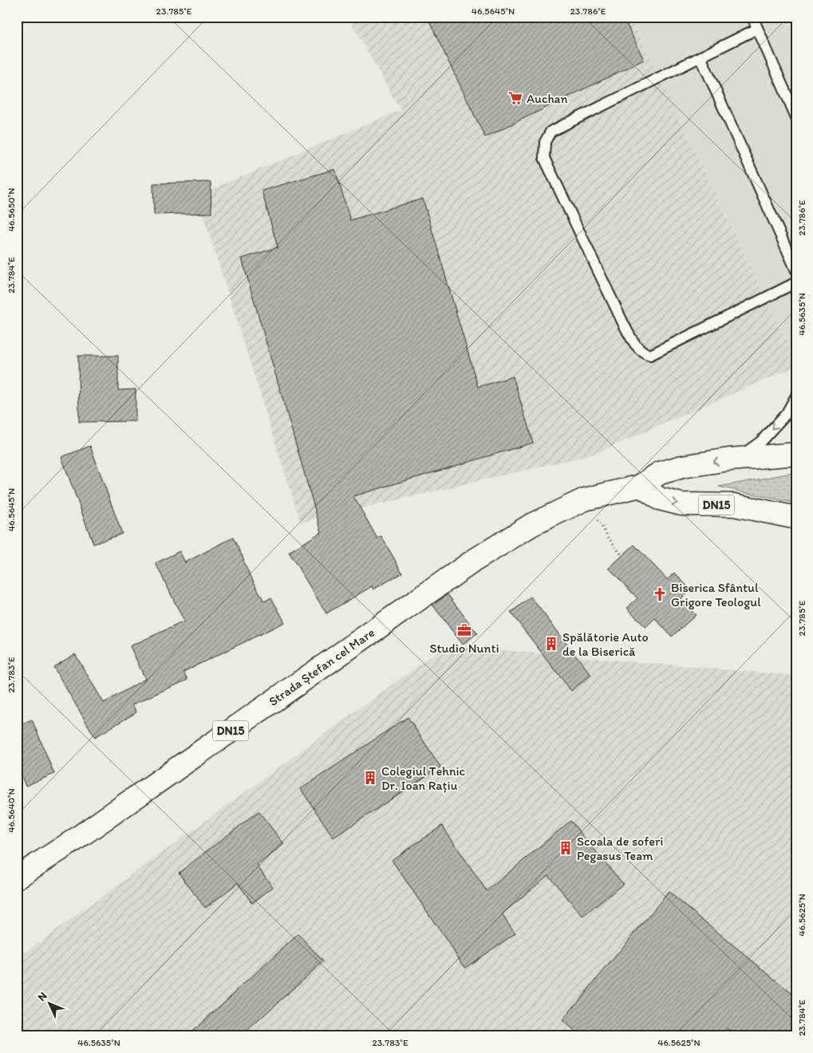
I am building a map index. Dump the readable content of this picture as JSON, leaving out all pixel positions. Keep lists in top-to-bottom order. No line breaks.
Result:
{"streets":{"main road":["DN15","Strada Ștefan cel Mare"]},"crossings":[["DN15","Strada Ștefan cel Mare"]],"places":{"supermarket":["Auchan"],"church":["Biserica Sfântul Grigore Teologul"],"office":["Studio Nunti"],"building":["Spălătorie Auto de la Biserică","Colegiul Tehnic Dr. Ioan Rațiu","Scoala de soferi Pegasus Team"]},"north":"top left","coordinates":["23.785°E","46.5645°N","23.786°E","46.5650°N","23.784°E","46.5635°N","23.783°E","46.5640°N","46.5625°N"]}
